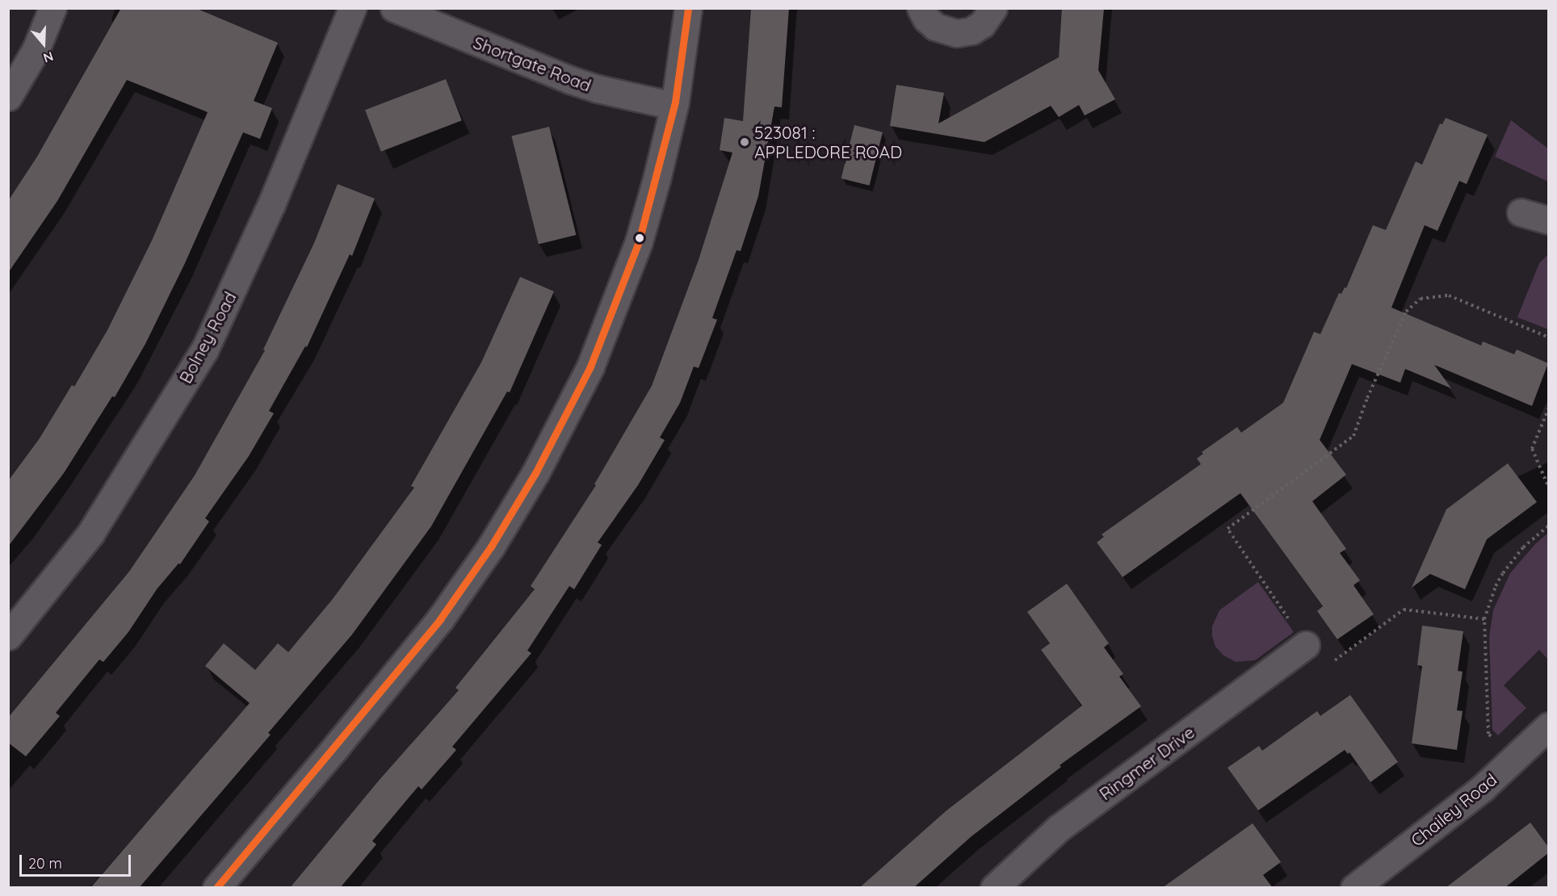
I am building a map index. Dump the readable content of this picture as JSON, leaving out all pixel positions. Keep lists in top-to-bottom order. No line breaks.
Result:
{"streets":{"street":["Shortgate Road","Bolney Road","Ringmer Drive","Chailey Road"]},"places":["523081 : APPLEDORE ROAD"],"scale_bar":"20 m","north":"bottom"}
